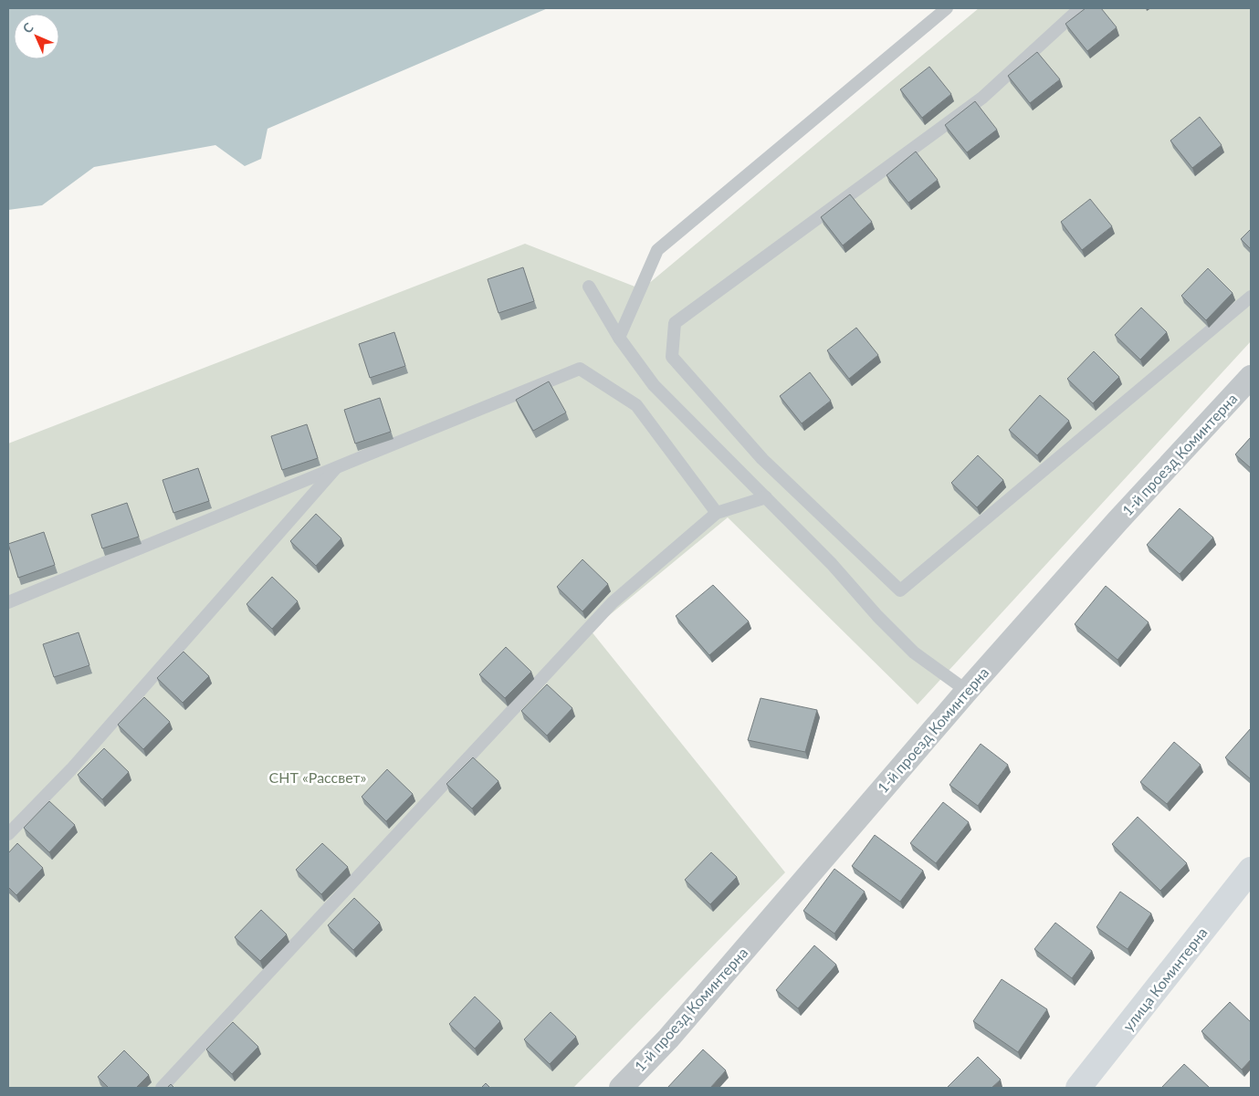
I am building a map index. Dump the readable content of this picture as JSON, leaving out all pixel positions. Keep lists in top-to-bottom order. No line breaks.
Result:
{"streets":{"street":["1-й проезд Коминтерна","улица Коминтерна"]},"parks":["СНТ «Рассвет»"],"north":"top left"}
